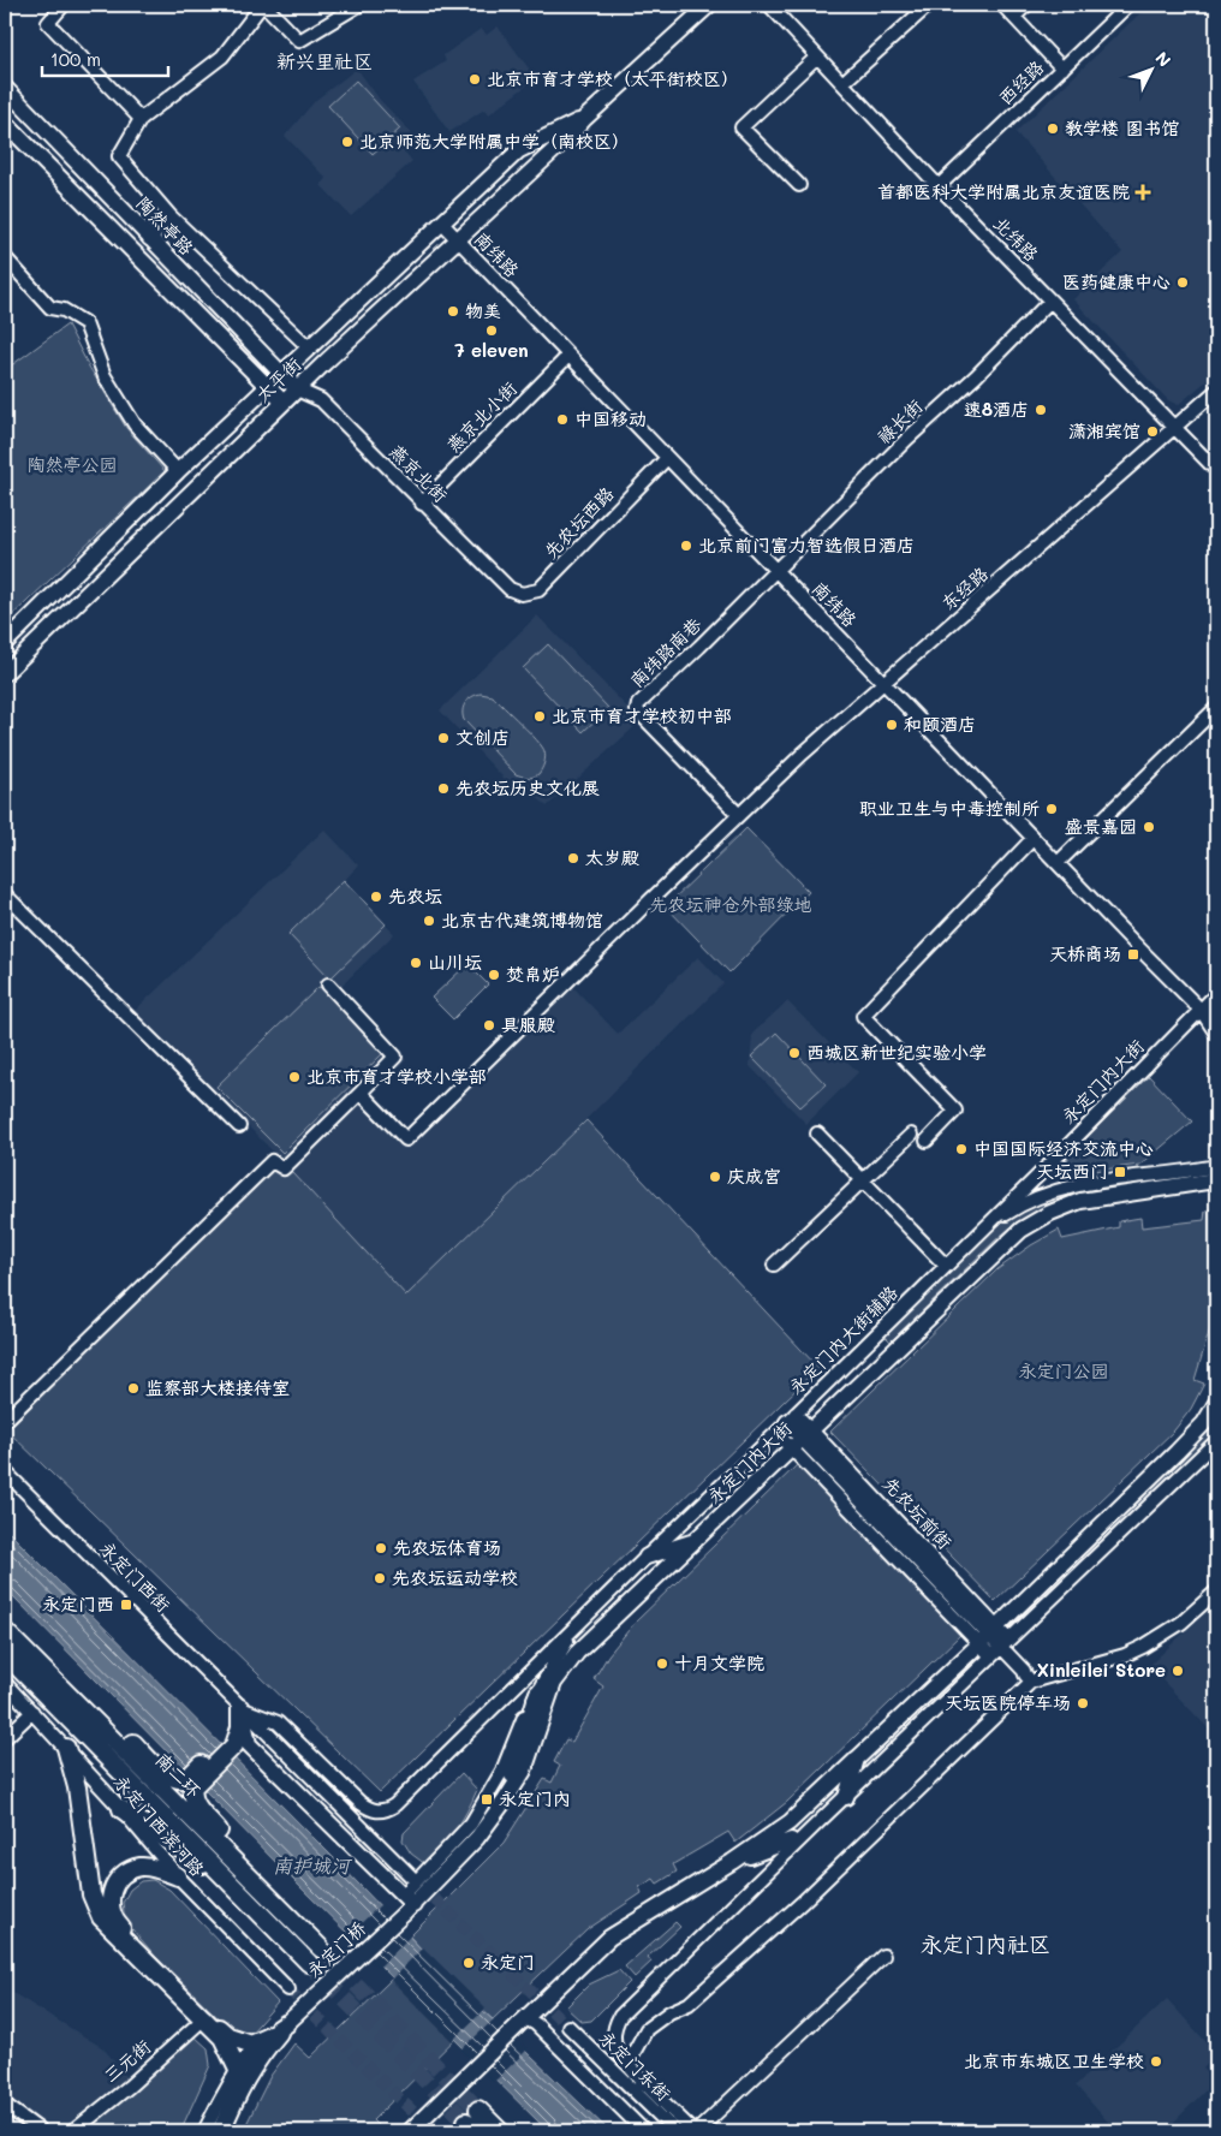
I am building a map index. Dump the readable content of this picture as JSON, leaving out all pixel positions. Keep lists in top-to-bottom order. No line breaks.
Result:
{"streets":{"highway":["南二环"],"main road":["陶然亭路","太平街","永定门内大街","先农坛前街","永定门桥"],"street":["西经路","北纬路","南纬路","燕京北小街","禄长街","燕京北街","先农坛西路","东经路","南纬路南巷","永定门内大街辅路","永定门西街","永定门西滨河路","三元街","永定门东街"]},"crossings":[["西经路","北纬路"],["陶然亭路","太平街"],["陶然亭路","燕京北街"],["北纬路","禄长街"],["北纬路","东经路"],["南纬路","太平街"],["南纬路","燕京北小街"],["南纬路","禄长街"],["南纬路","先农坛西路"],["南纬路","东经路"],["南纬路","南纬路南巷"],["南纬路","永定门内大街"],["太平街","燕京北街"],["燕京北小街","燕京北街"],["禄长街","南纬路南巷"],["燕京北街","先农坛西路"],["东经路","南纬路南巷"],["永定门内大街","永定门内大街辅路"],["永定门内大街","先农坛前街"],["永定门内大街","永定门西街"],["永定门内大街","永定门桥"],["永定门内大街辅路","先农坛前街"],["永定门西街","永定门桥"]],"districts":["新兴里社区","永定门内社区"],"water":["南护城河"],"parks":["陶然亭公园","先农坛神仓外部绿地","永定门公园"],"places":{"other":["北京市育才学校（太平街校区）","教学楼 图书馆","北京师范大学附属中学（南校区）","医药健康中心","物美","7 eleven","速8酒店","中国移动","潇湘宾馆","北京前门富力智选假日酒店","北京市育才学校初中部","和颐酒店","文创店","先农坛历史文化展","职业卫生与中毒控制所","盛景嘉园","太岁殿","先农坛","北京古代建筑博物馆","山川坛","焚帛炉","具服殿","西城区新世纪实验小学","北京市育才学校小学部","中国国际经济交流中心","庆成宫","监察部大楼接待室","先农坛体育场","先农坛运动学校","十月文学院","Xinleilei Store","天坛医院停车场","永定门","北京市东城区卫生学校"],"health":["首都医科大学附属北京友谊医院"],"transit":["天桥商场","天坛西门","永定门西","永定门内"]},"scale_bar":"100 m","north":"top right"}
